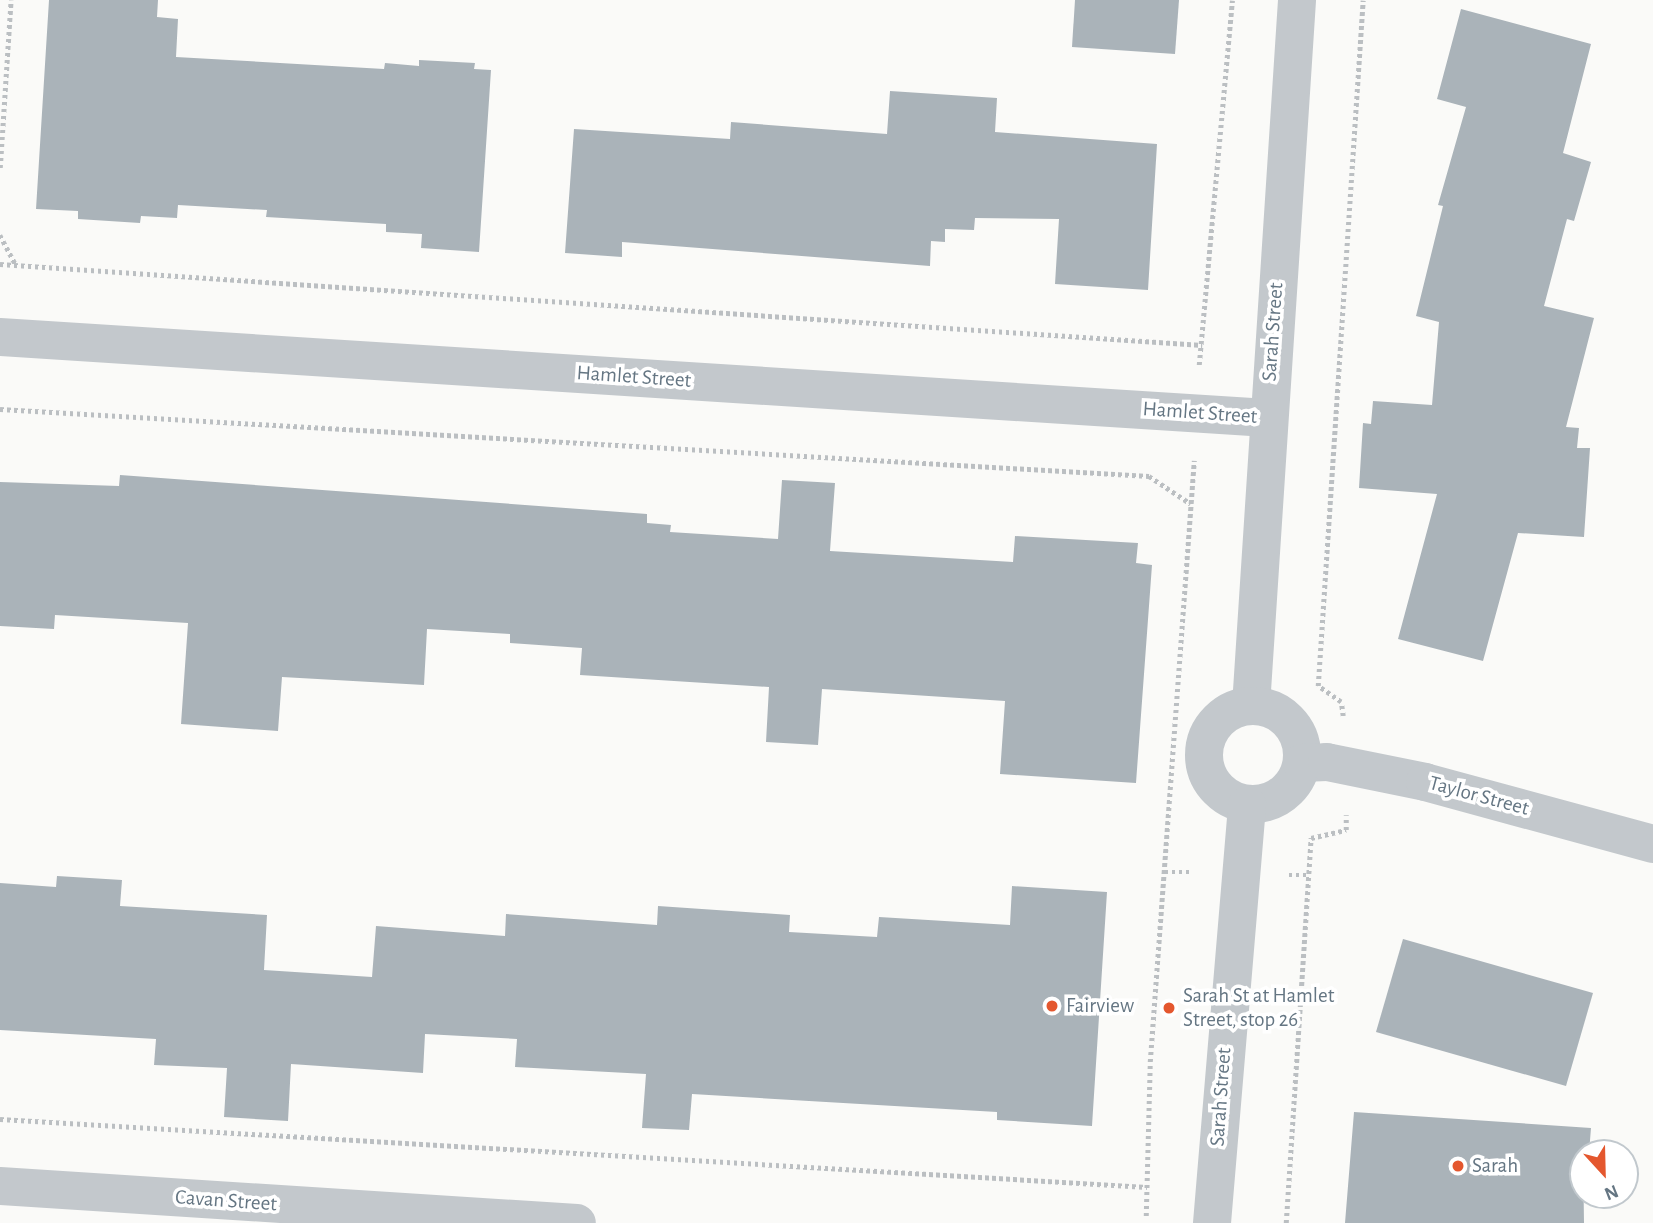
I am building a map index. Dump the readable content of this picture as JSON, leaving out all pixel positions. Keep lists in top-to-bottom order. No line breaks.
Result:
{"streets":{"street":["Sarah Street","Hamlet Street","Taylor Street","Cavan Street"]},"crossings":[["Sarah Street","Hamlet Street"],["Sarah Street","Taylor Street"]],"places":["Fairview","Sarah St at Hamlet Street, stop 26","Sarah"],"north":"bottom"}
